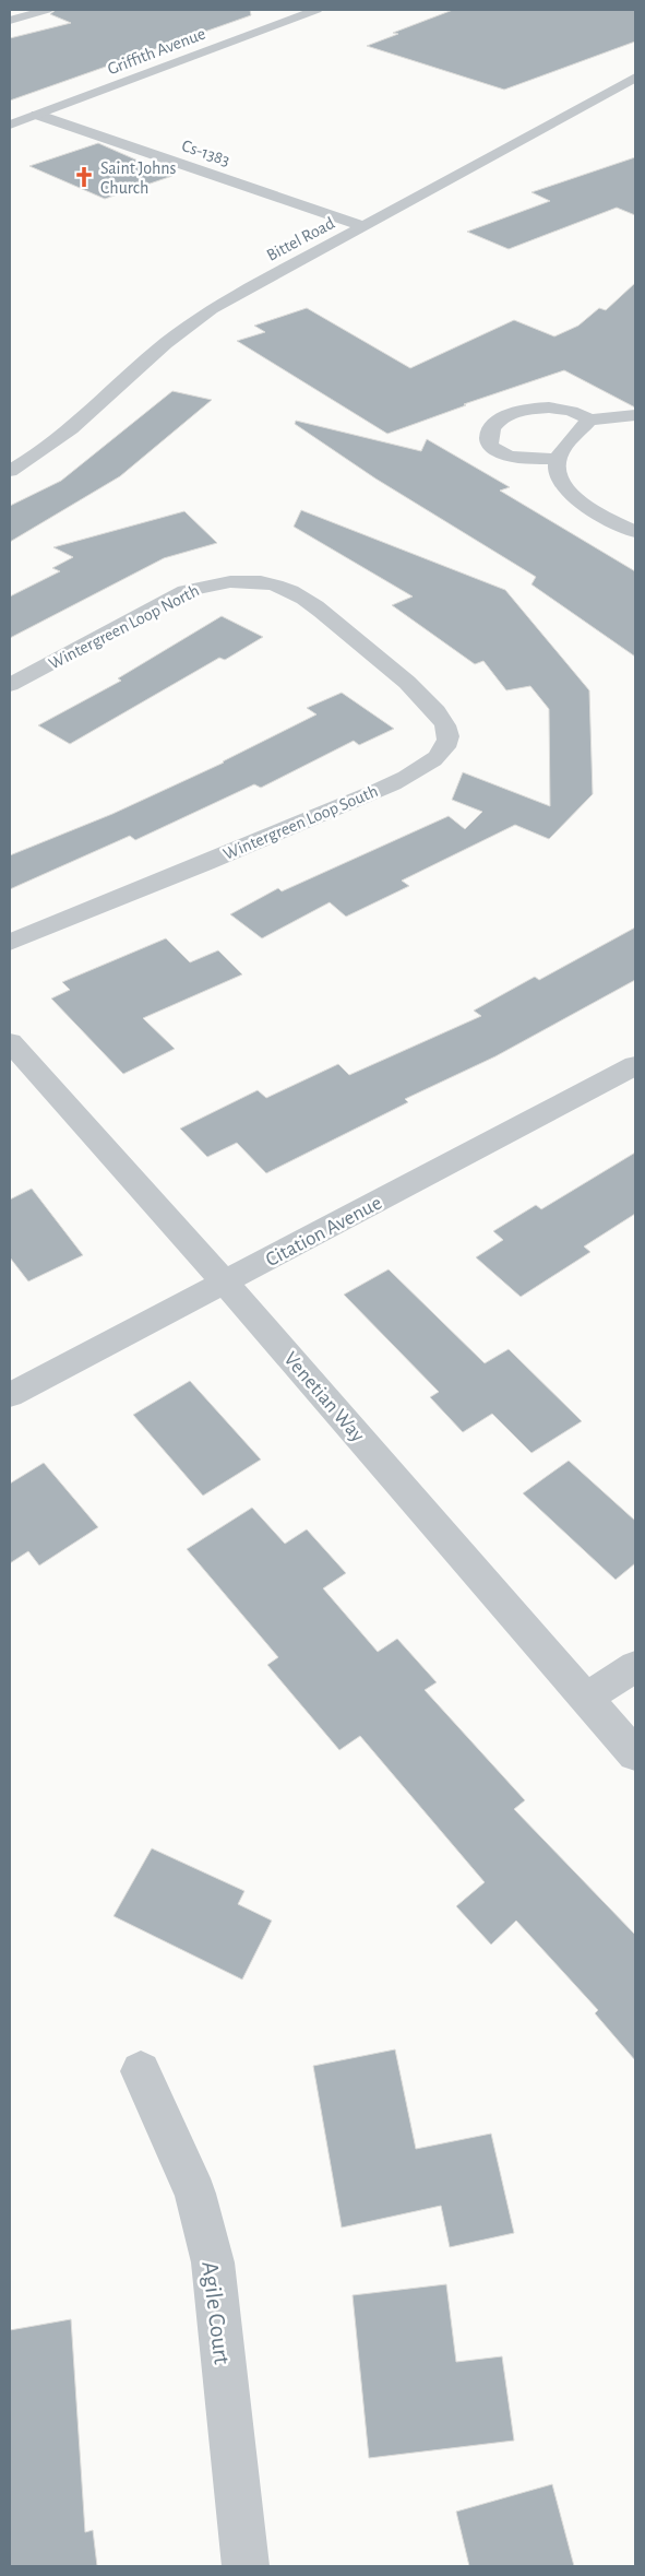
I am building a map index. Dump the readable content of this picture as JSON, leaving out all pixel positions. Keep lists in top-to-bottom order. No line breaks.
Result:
{"streets":{"street":["Griffith Avenue","Cs-1383","Bittel Road","Wintergreen Loop North","Wintergreen Loop South","Citation Avenue","Venetian Way","Agile Court"]},"crossings":[["Griffith Avenue","Cs-1383"],["Cs-1383","Bittel Road"],["Wintergreen Loop North","Wintergreen Loop South"],["Citation Avenue","Venetian Way"]],"places":{"church":["Saint Johns Church"]}}
